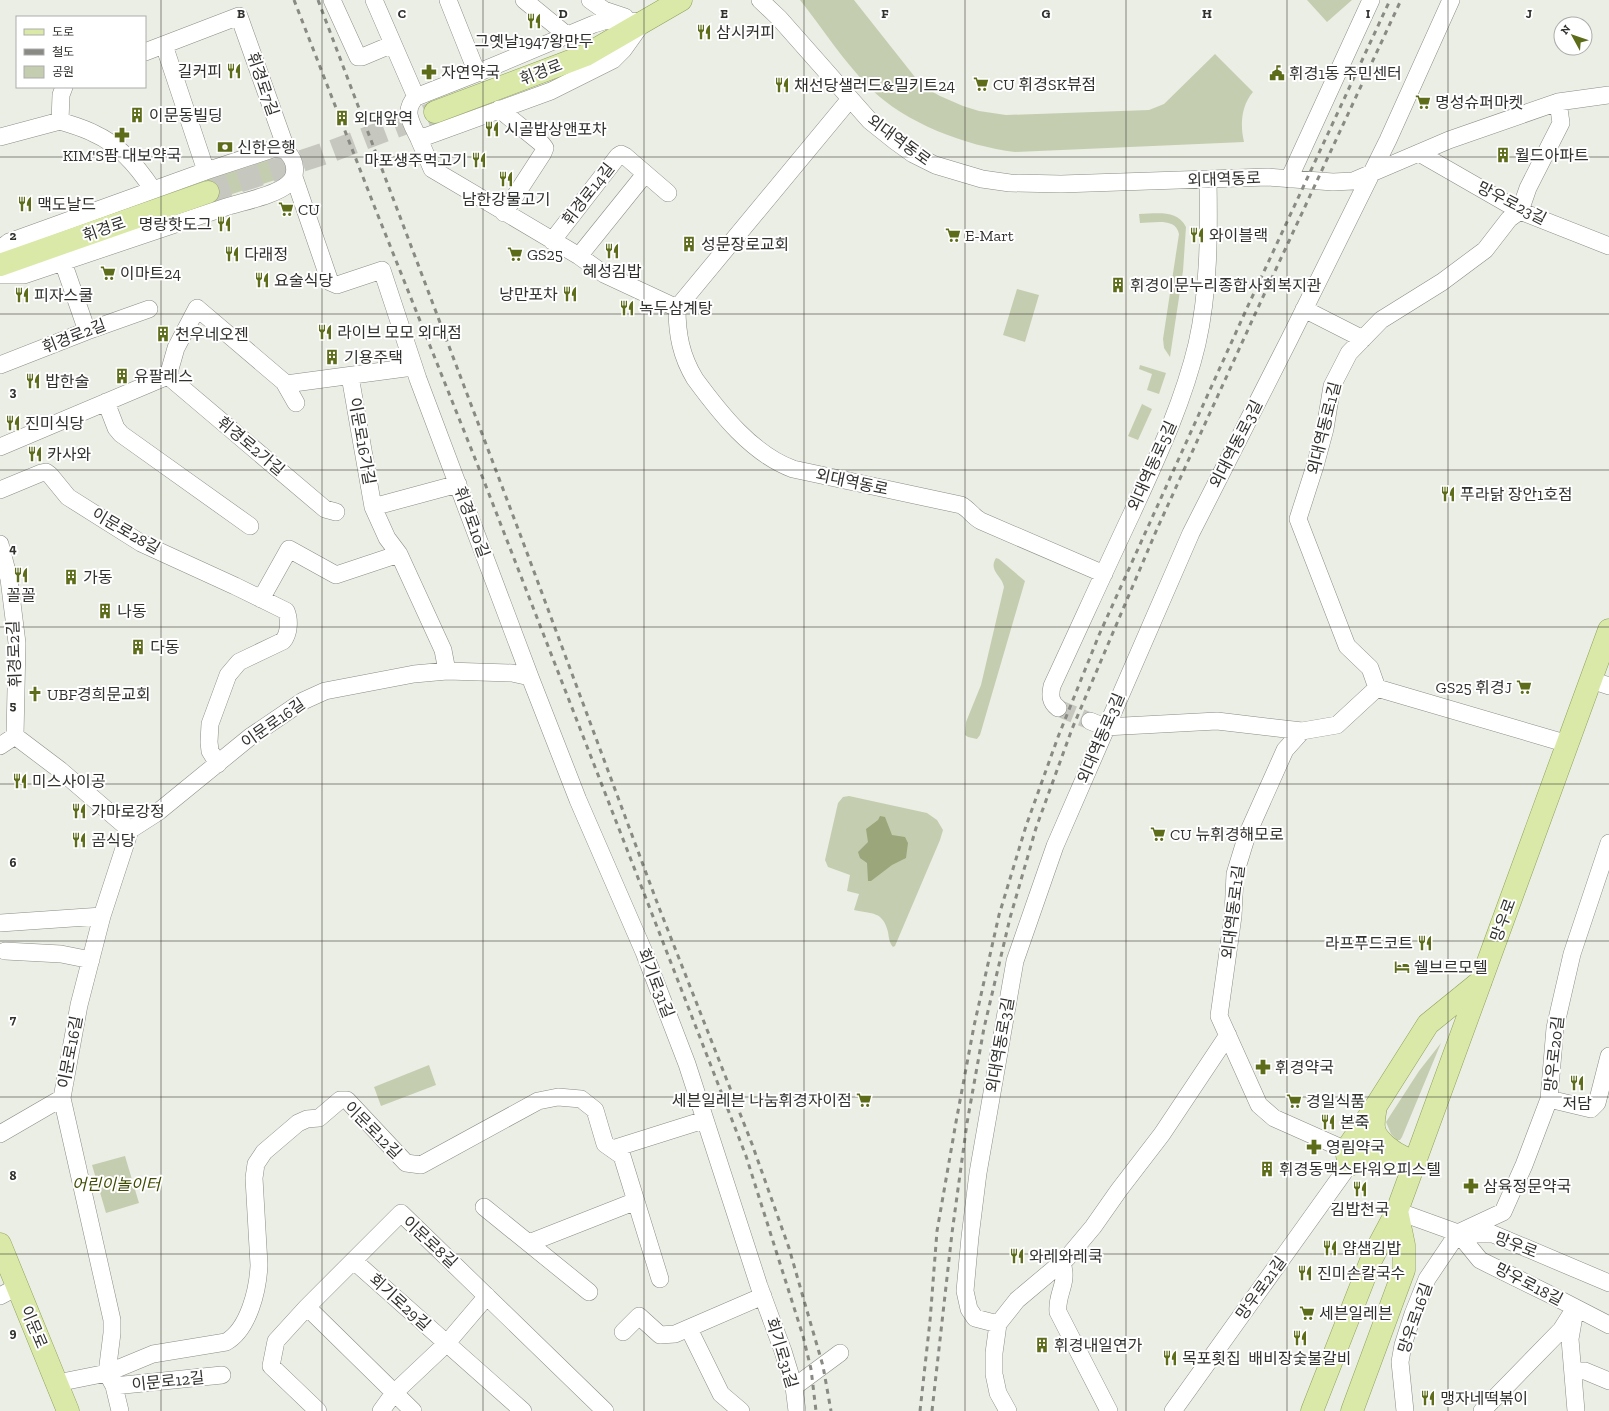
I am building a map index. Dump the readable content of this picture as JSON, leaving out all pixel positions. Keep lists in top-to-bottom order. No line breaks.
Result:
{"streets":{"main road":["휘경로","망우로","이문로"],"street":["휘경로7길","외대역동로","휘경로14길","망우로23길","휘경로2길","외대역동로1길","이문로16가길","외대역동로3길","휘경로2가길","외대역동로5길","휘경로10길","이문로28길","이문로16길","회기로31길","망우로20길","이문로12길","이문로8길","망우로18길","망우로21길","회기로29길","망우로16길"]},"crossings":[["휘경로7길","휘경로10길"],["외대역동로","망우로23길"],["외대역동로","외대역동로1길"],["외대역동로","외대역동로3길"],["외대역동로","외대역동로5길"],["망우로23길","외대역동로1길"],["외대역동로1길","망우로21길"],["이문로16가길","휘경로10길"],["이문로16가길","이문로16길"],["휘경로10길","이문로16길"],["휘경로10길","회기로31길"],["이문로28길","이문로16길"],["이문로16길","회기로31길"],["이문로16길","이문로12길"],["망우로","망우로20길"],["망우로","망우로18길"],["망우로","망우로16길"],["망우로20길","망우로18길"],["망우로20길","망우로16길"],["이문로12길","이문로"],["이문로8길","회기로29길"],["망우로18길","망우로16길"]],"parks":["어린이놀이터"],"places":{"restaurant":["그옛날1947왕만두","삼시커피","길커피","채선당샐러드&밀키트24","시골밥상앤포차","마포생주먹고기","남한강물고기","맥도날드","명랑핫도그","와이블랙","혜성김밥","다래정","요술식당","낭만포차","피자스쿨","녹두삼계탕","라이브 모모 외대점","밥한술","진미식당","카사와","푸라닭 장안1호점","꼴꼴","미스사이공","가마로강정","곰식당","라프푸드코트","저담","본죽","김밥천국","얌샘김밥","와레와레쿡","진미손칼국수","배비장숯불갈비","목포횟집","맹자네떡볶이"],"pharmacy":["자연약국","KIM'S팜 대보약국","휘경약국","영림약국","삼육정문약국"],"public building":["휘경1동 주민센터"],"supermarket":["CU 휘경SK뷰점","명성슈퍼마켓","CU","E-Mart","GS25","이마트24","GS25 휘경J","CU 뉴휘경해모로","세븐일레븐 나눔휘경자이점","경일식품","세븐일레븐"],"building":["이문동빌딩","외대앞역","월드아파트","성문장로교회","휘경이문누리종합사회복지관","천우네오젠","기용주택","유팔레스","가동","나동","다동","휘경동맥스타워오피스텔","휘경내일연가"],"bank":["신한은행"],"church":["UBF경희문교회"],"hotel":["쉘브르모텔"]},"legend":["도로","철도","공원"],"north":"top left","grid":{"columns":["B","C","D","E","F","G","H","I","J"],"rows":["2","3","4","5","6","7","8","9"]}}
